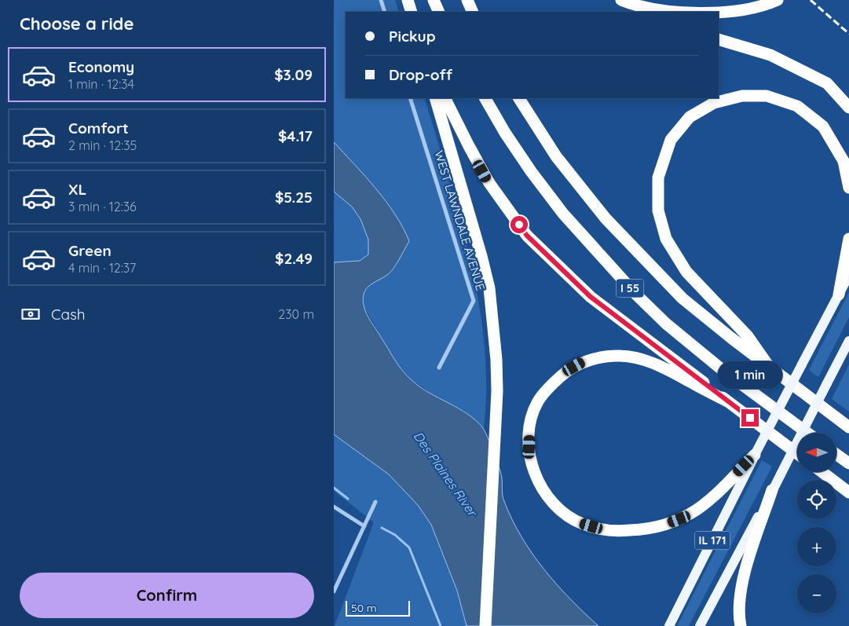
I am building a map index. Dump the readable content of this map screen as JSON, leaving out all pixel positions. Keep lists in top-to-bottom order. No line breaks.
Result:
{"streets":{"highway":["I 55"],"main road":["IL 171"],"street":["WEST LAWNDALE AVENUE"]},"water":["Des Plaines River"],"scale_bar":"50 m","north":"left","page":{"heading":"Choose a ride","banner":["Pickup","Drop-off"],"list":[{"name":"Economy","note":"1 min · 12:34","value":"$3.09"},{"name":"Comfort","note":"2 min · 12:35","value":"$4.17"},{"name":"XL","note":"3 min · 12:36","value":"$5.25"},{"name":"Green","note":"4 min · 12:37","value":"$2.49"}],"pay":["Cash","230 m"],"bubble":"1 min","map_buttons":["+","−"],"buttons":"Confirm","scale":"50 m"}}
